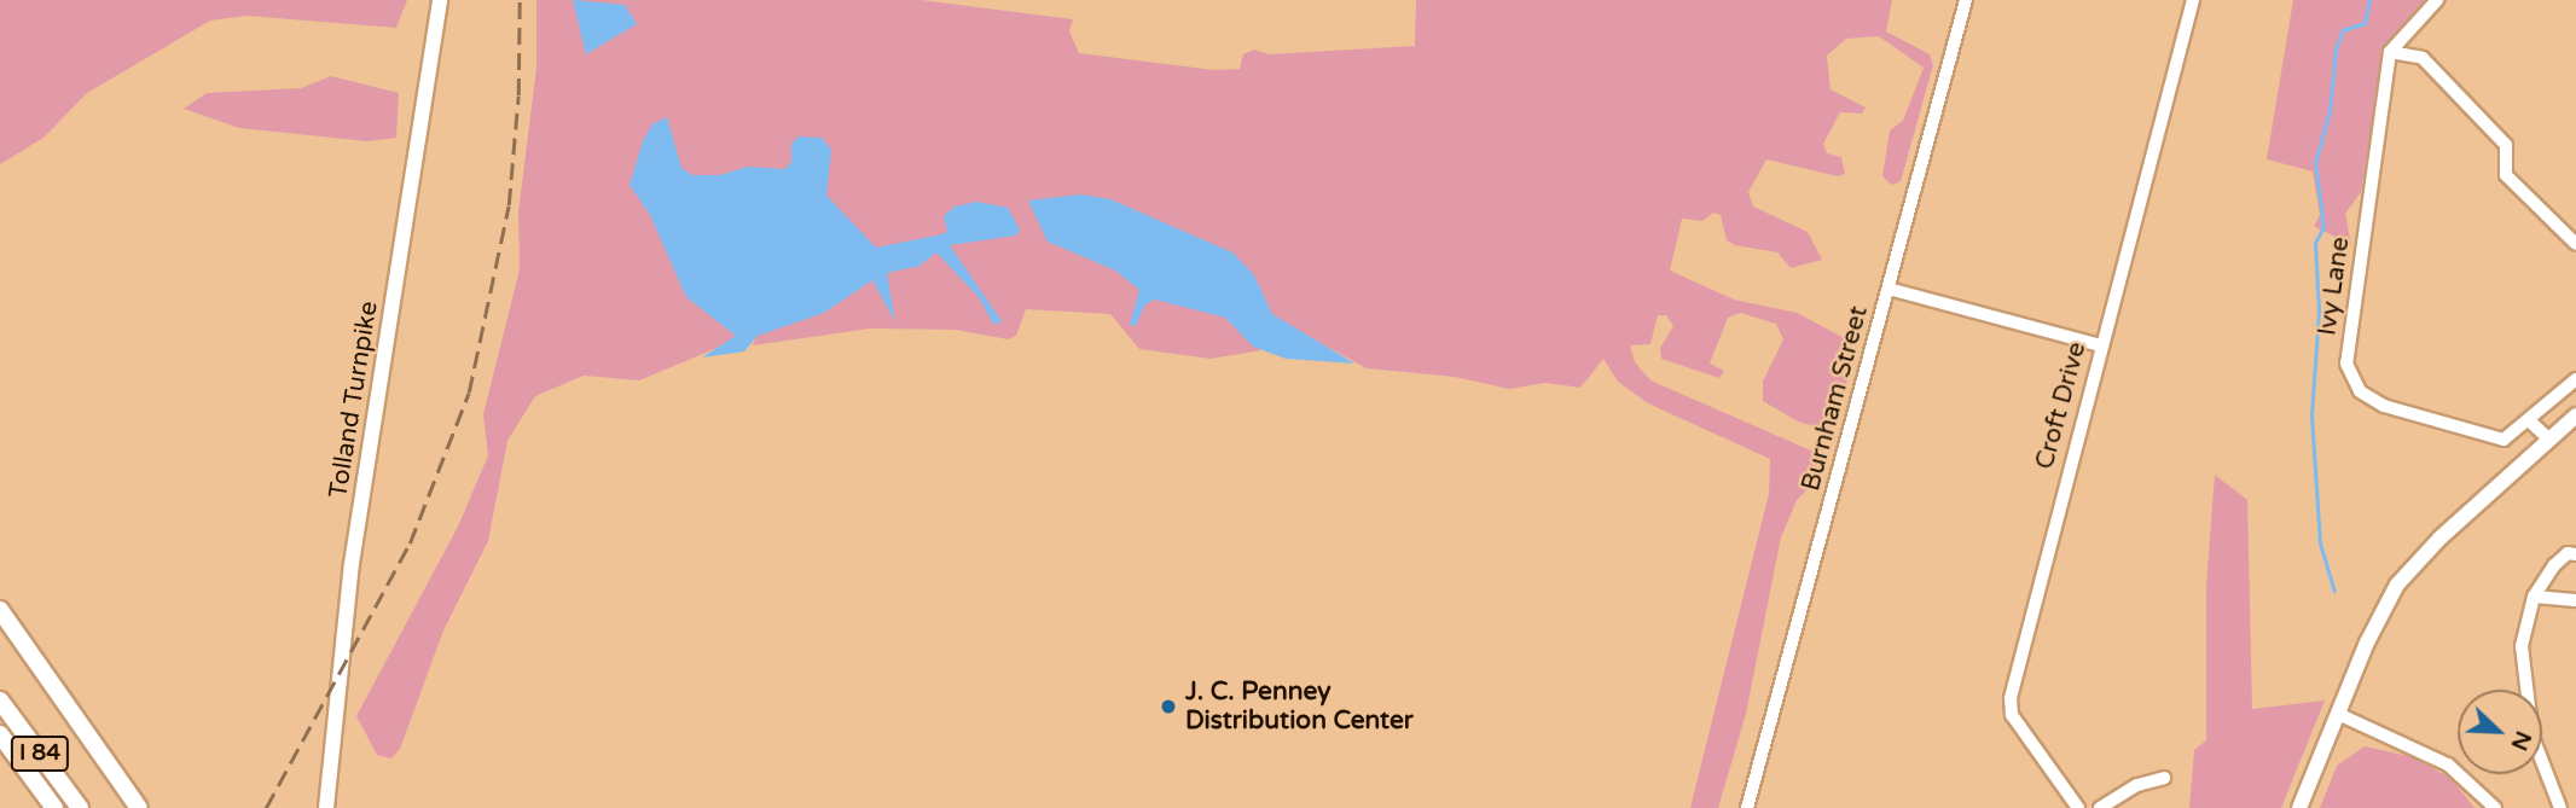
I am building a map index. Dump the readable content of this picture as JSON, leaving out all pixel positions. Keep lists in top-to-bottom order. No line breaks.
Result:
{"streets":{"highway":["I 84"],"main road":["Tolland Turnpike"],"street":["Ivy Lane","Burnham Street","Croft Drive"]},"places":["J. C. Penney Distribution Center"],"north":"bottom right"}
